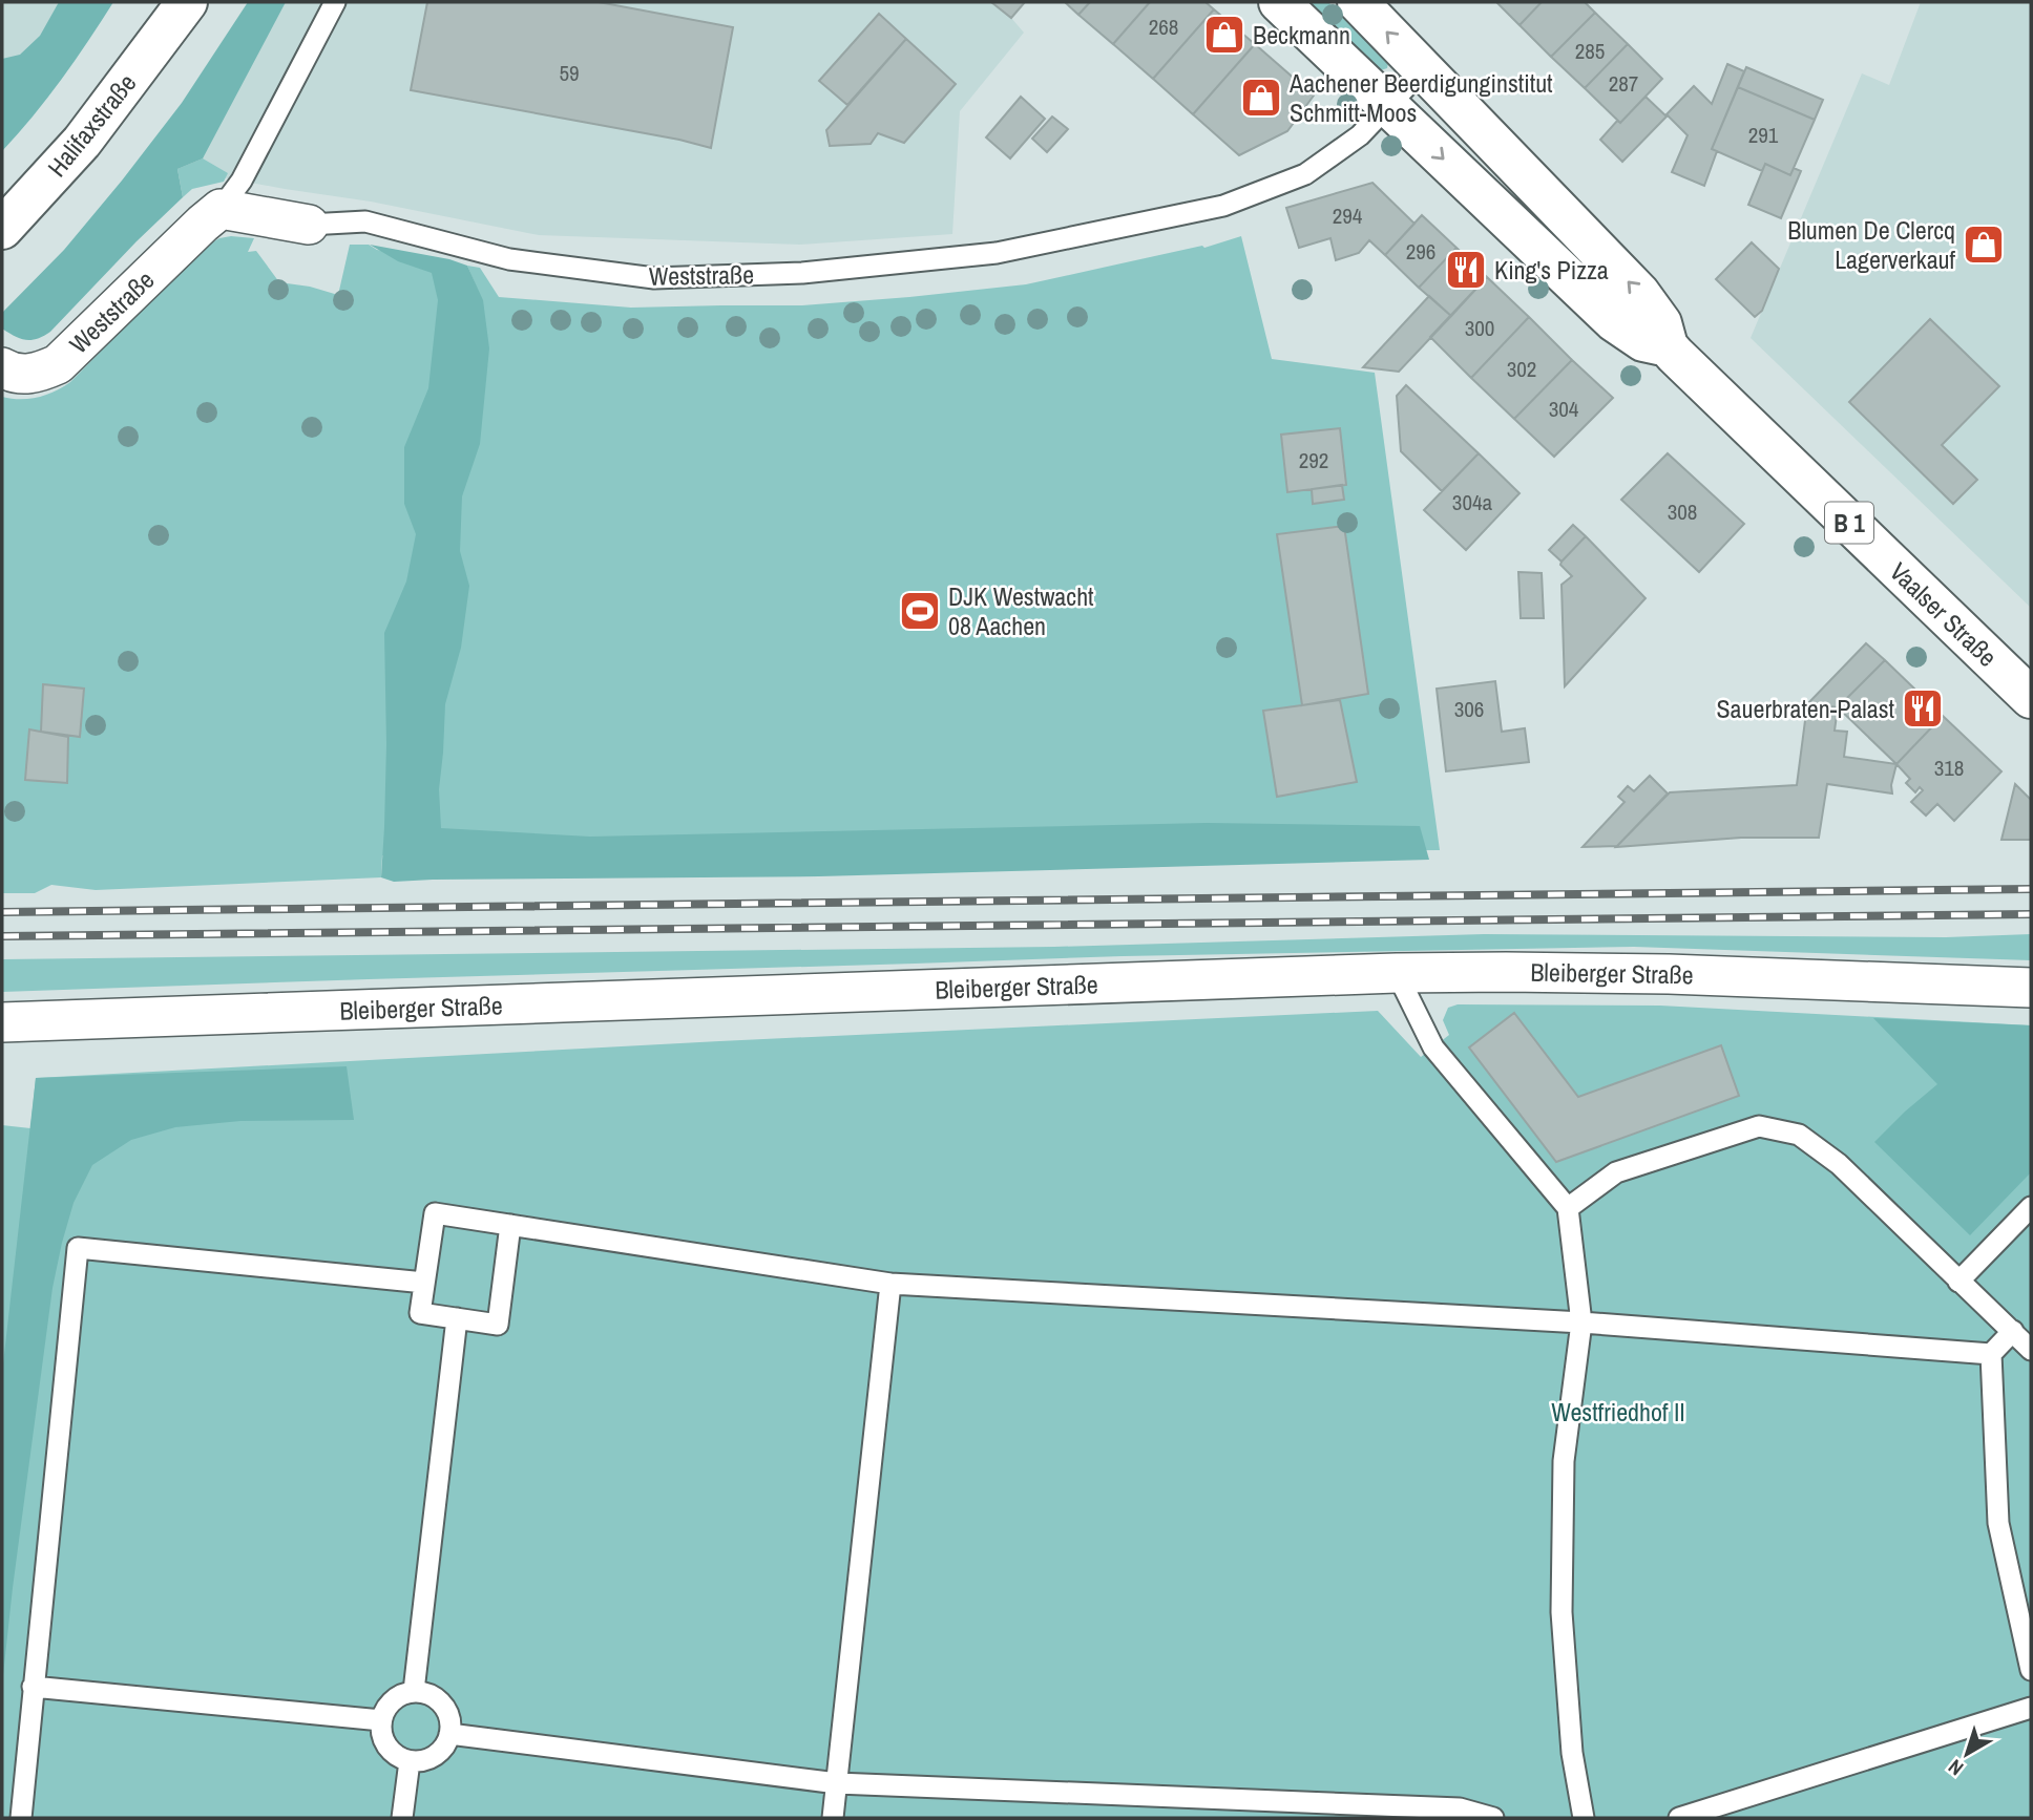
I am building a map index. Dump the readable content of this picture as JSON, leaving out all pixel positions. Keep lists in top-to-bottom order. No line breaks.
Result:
{"streets":{"main road":["Halifaxstraße","B 1","Vaalser Straße"],"street":["Weststraße","Bleiberger Straße"]},"crossings":[["Weststraße","Vaalser Straße"]],"parks":["Westfriedhof II"],"places":{"shop":["Beckmann","Aachener Beerdigunginstitut Schmitt-Moos","Blumen De Clercq Lagerverkauf"],"restaurant":["King's Pizza","Sauerbraten-Palast"],"sports":["DJK Westwacht 08 Aachen"]},"house_numbers":["268","285","59","287","291","294","296","300","302","304","292","304a","308","306","318"],"north":"bottom left"}
